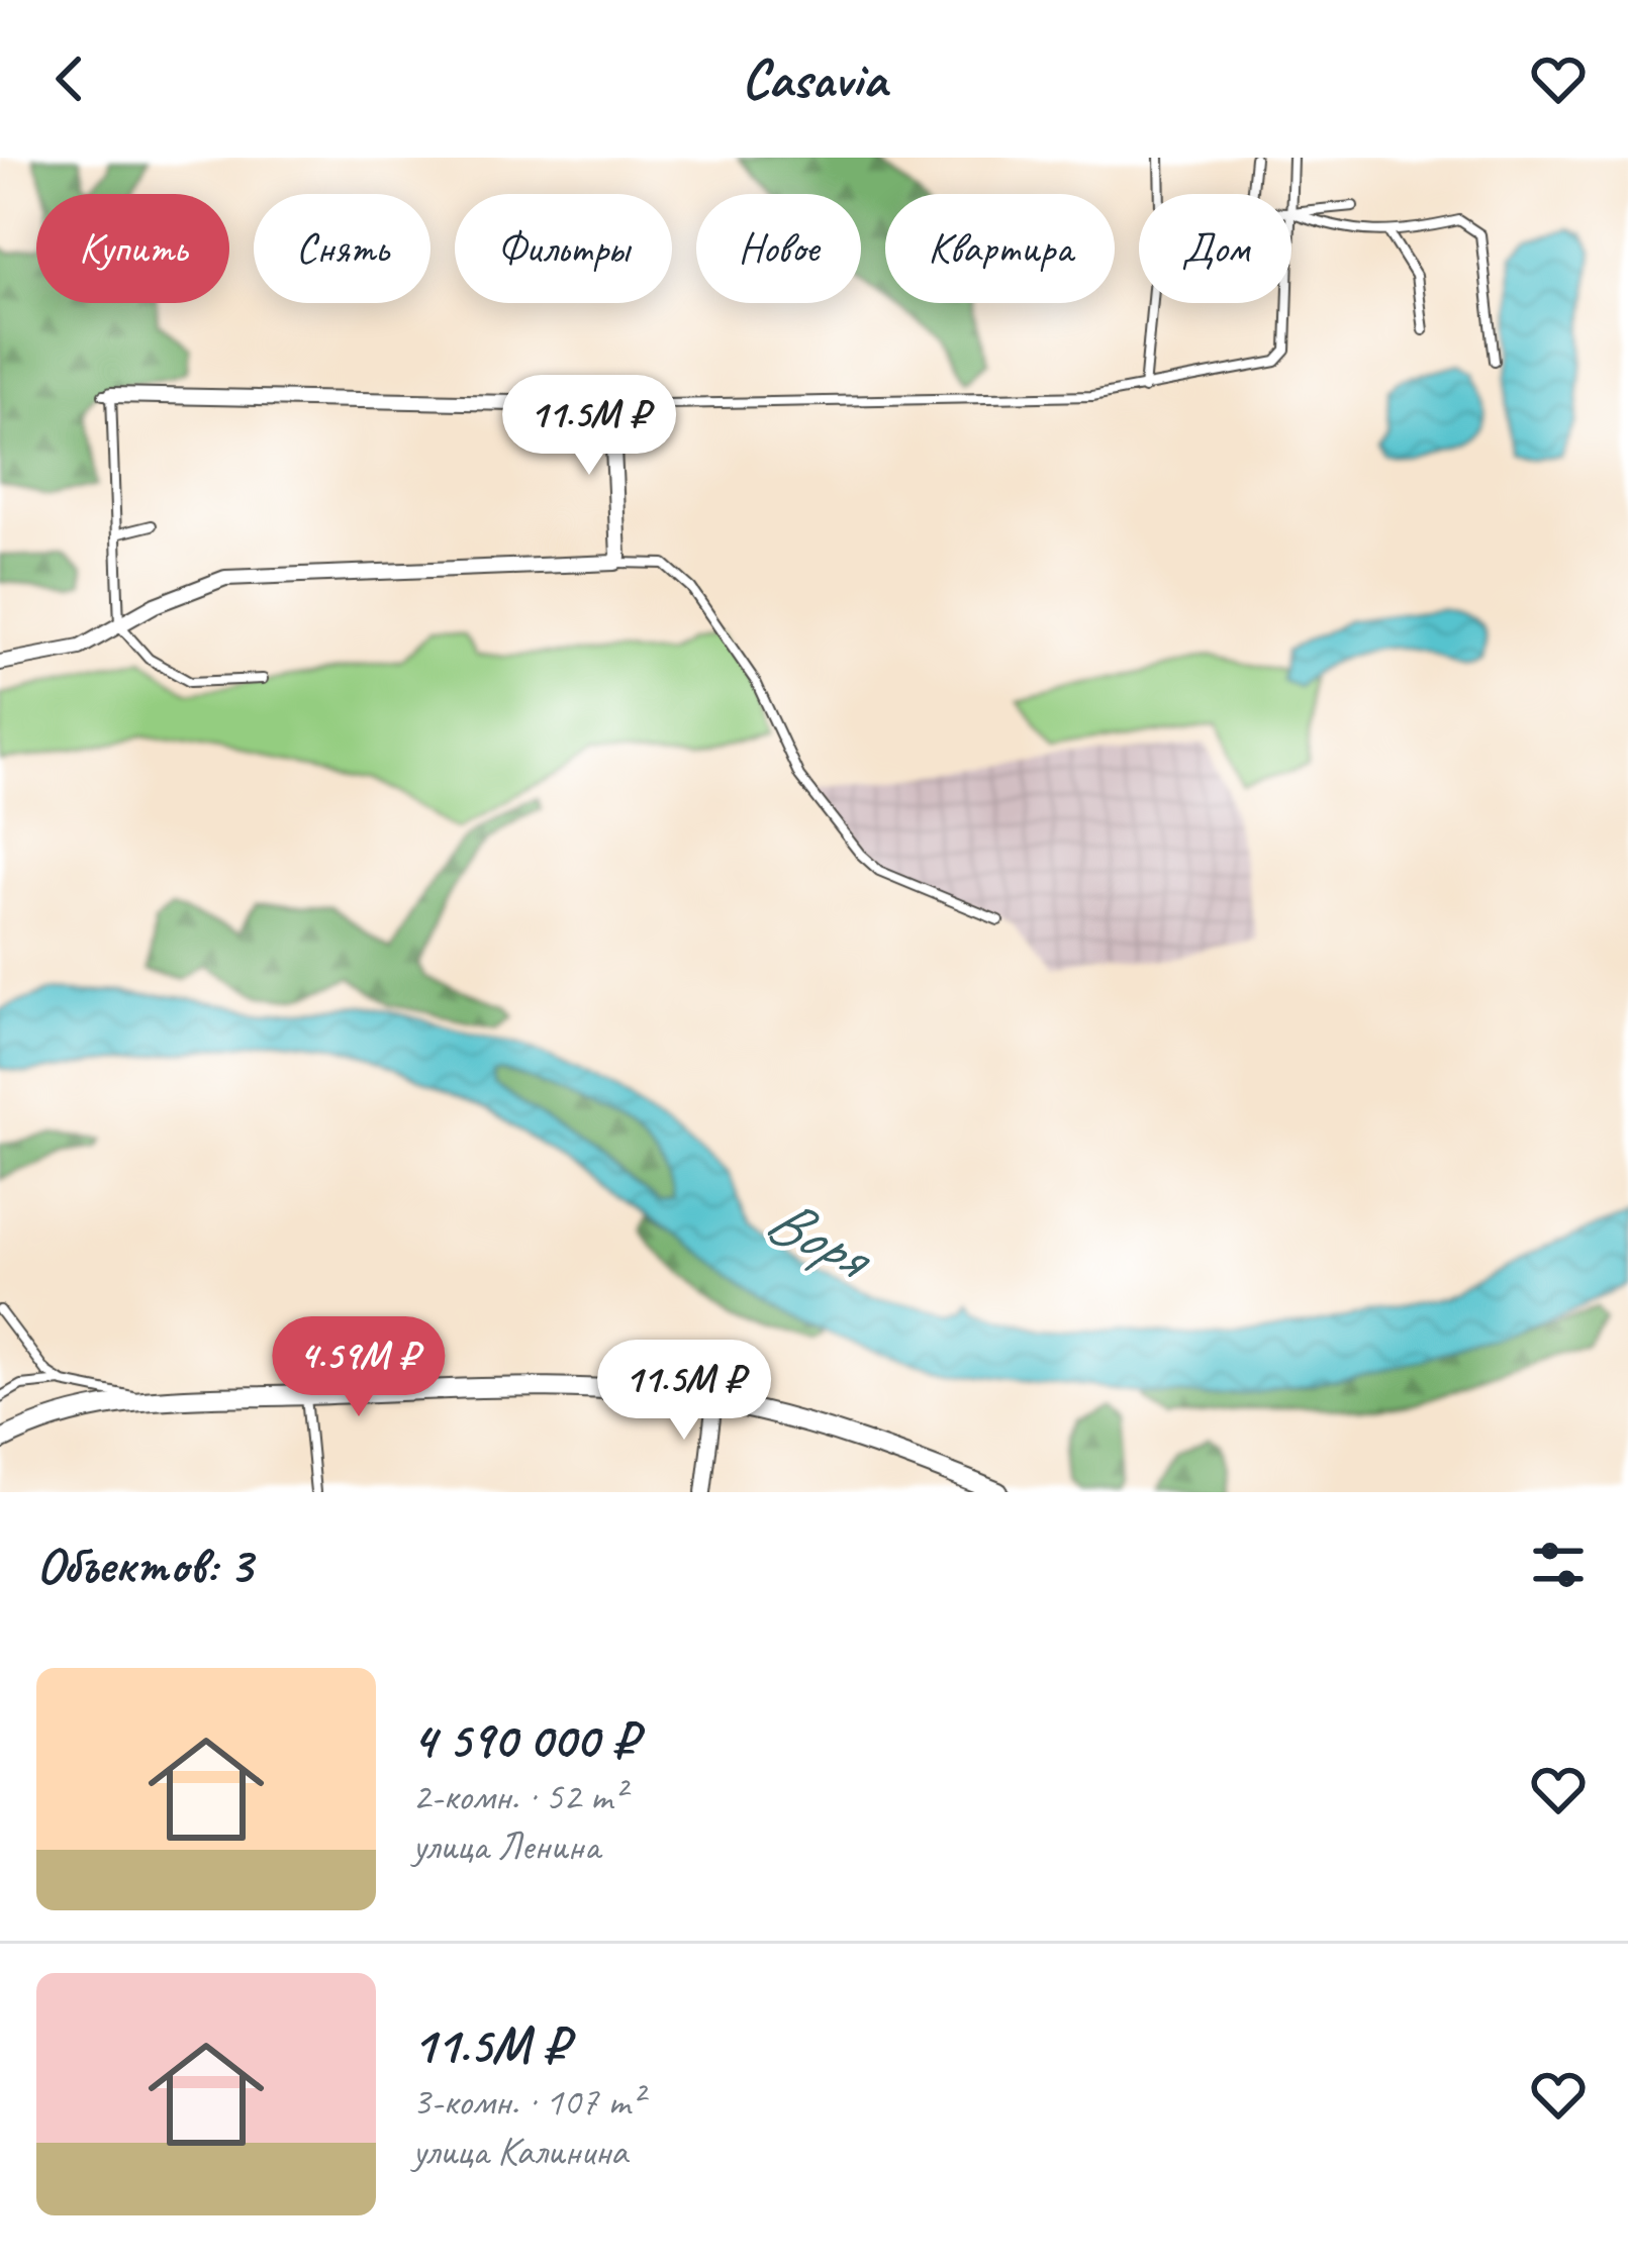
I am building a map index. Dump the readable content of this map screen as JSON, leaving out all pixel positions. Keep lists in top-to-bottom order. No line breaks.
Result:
{"water":["Воря"],"page":{"header":"Casavia","chip":["Купить","Снять","Фильтры","Новое","Квартира","Дом"],"price":["11.5M ₽","4.59M ₽","11.5M ₽"],"heading":"Объектов: 3","list":[{"name":"4 590 000 ₽","note":"2-комн. · 52 m² · улица Ленина"},{"name":"11.5M ₽","note":"3-комн. · 107 m² · улица Калинина"}]}}
